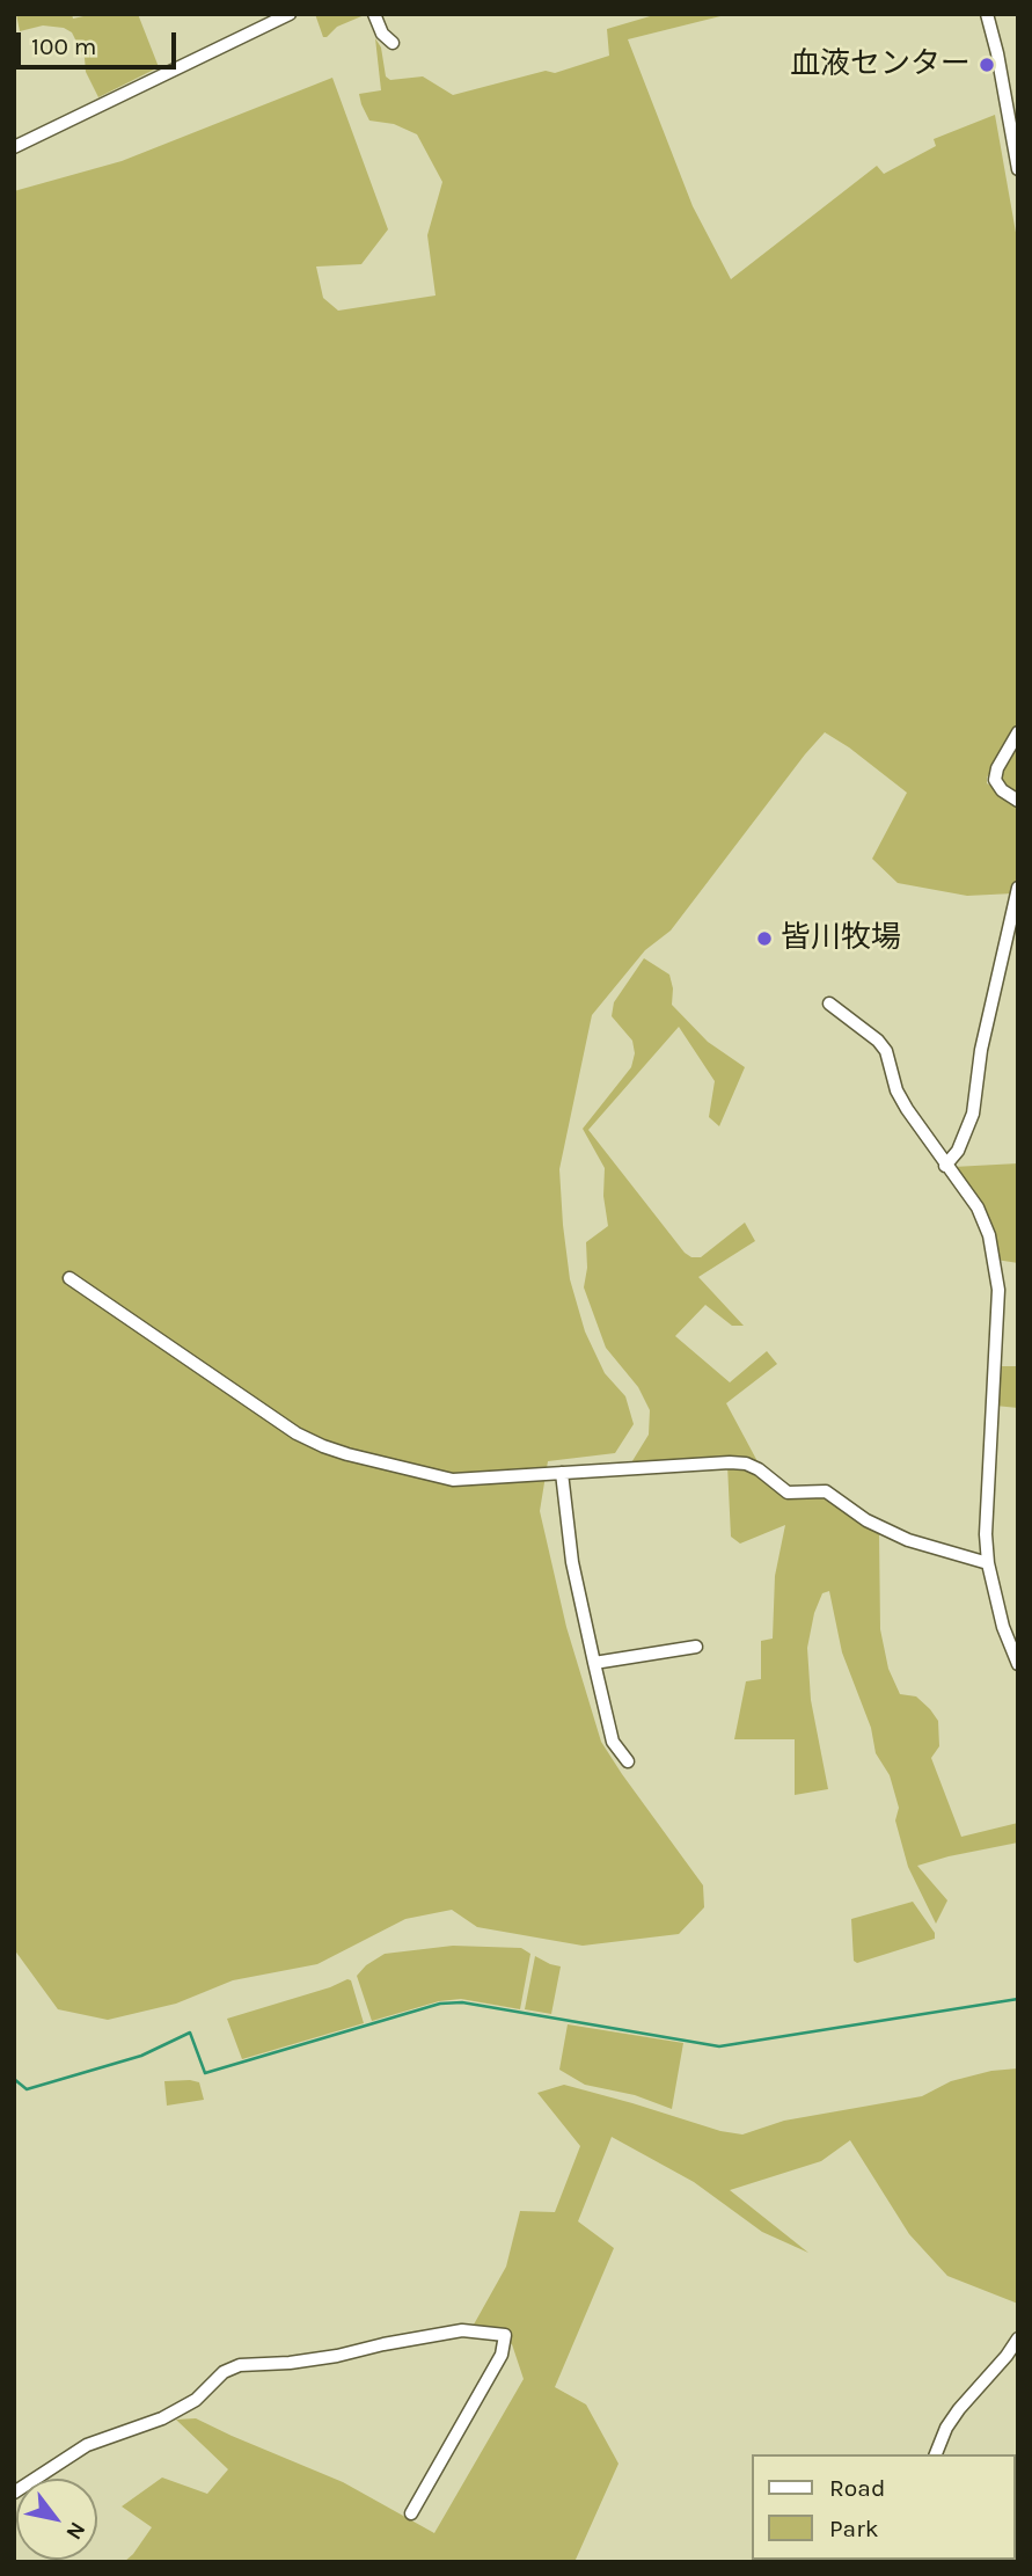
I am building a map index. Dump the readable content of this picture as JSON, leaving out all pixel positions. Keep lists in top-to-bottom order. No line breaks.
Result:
{"places":["血液センター","皆川牧場"],"legend":["Road","Park"],"scale_bar":"100 m","north":"bottom right"}
